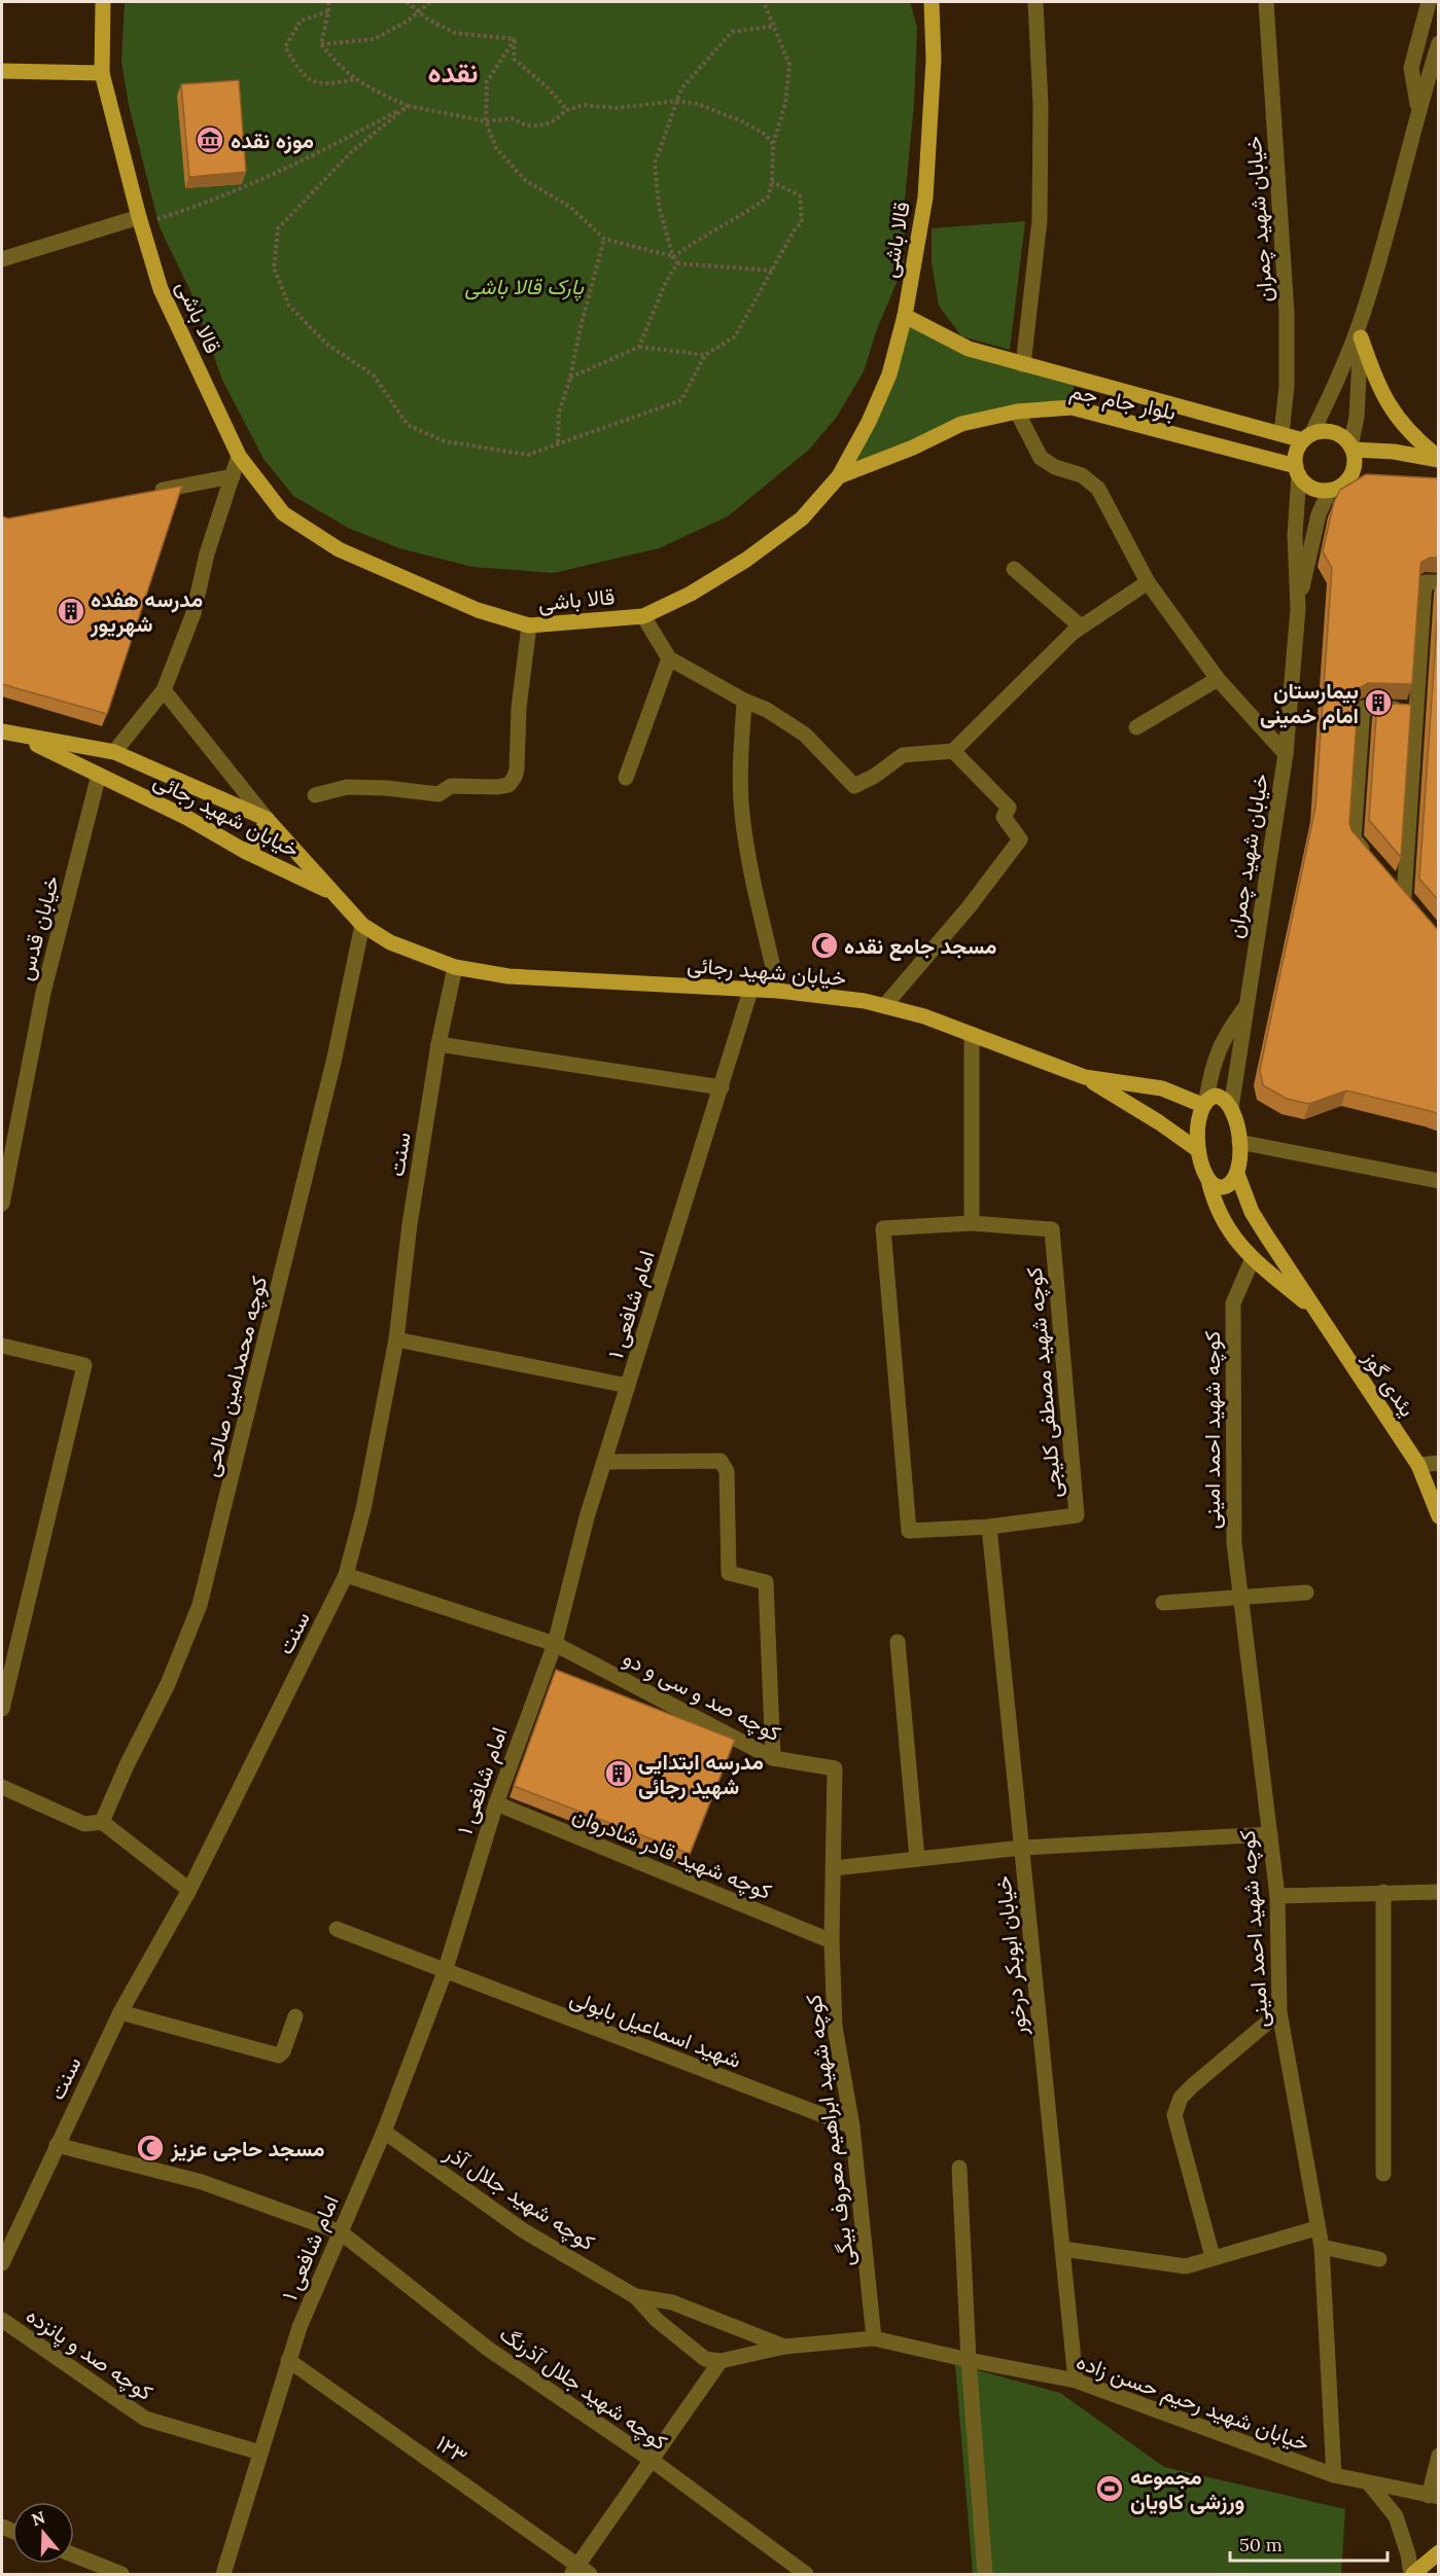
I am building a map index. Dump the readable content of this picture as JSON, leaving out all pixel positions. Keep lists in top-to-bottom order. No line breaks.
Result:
{"streets":{"main road":["قالا باشی","بلوار جام جم","خیابان شهید رجائی","یئدی گوز"],"street":["خیابان شهید چمران","خیابان قدس","سنت","امام شافعی ۱","کوچه محمدامین صالحی","کوچه شهید مصطفی کلیجی","کوچه شهید احمد امینی","کوچه صد و سی و دو","کوچه شهید قادر شادروان","خیابان ابوبکر درخور","شهید اسماعیل بابولی","کوچه شهید ابراهیم معروف بیگی","کوچه شهید جلال آذر","کوچه صد و پانزده","کوچه شهید جلال آذرنگ","خیابان شهید رحیم حسن زاده","۱۲۳"]},"crossings":[["خیابان شهید چمران","بلوار جام جم"],["خیابان شهید چمران","خیابان شهید رجائی"],["قالا باشی","بلوار جام جم"],["خیابان شهید رجائی","خیابان قدس"],["خیابان شهید رجائی","سنت"],["خیابان شهید رجائی","امام شافعی ۱"],["خیابان شهید رجائی","کوچه محمدامین صالحی"],["سنت","کوچه صد و سی و دو"],["سنت","کوچه شهید جلال آذرنگ"],["امام شافعی ۱","کوچه صد و سی و دو"],["امام شافعی ۱","کوچه شهید قادر شادروان"],["امام شافعی ۱","شهید اسماعیل بابولی"],["امام شافعی ۱","کوچه شهید جلال آذر"],["امام شافعی ۱","کوچه صد و پانزده"],["امام شافعی ۱","کوچه شهید جلال آذرنگ"],["امام شافعی ۱","۱۲۳"],["کوچه شهید مصطفی کلیجی","خیابان ابوبکر درخور"],["کوچه شهید احمد امینی","خیابان شهید رحیم حسن زاده"],["کوچه صد و سی و دو","کوچه شهید ابراهیم معروف بیگی"],["کوچه شهید قادر شادروان","کوچه شهید ابراهیم معروف بیگی"],["خیابان ابوبکر درخور","خیابان شهید رحیم حسن زاده"],["شهید اسماعیل بابولی","کوچه شهید ابراهیم معروف بیگی"],["کوچه شهید ابراهیم معروف بیگی","خیابان شهید رحیم حسن زاده"]],"districts":["نقده"],"parks":["پارک قالا باشی"],"places":{"museum":["موزه نقده"],"building":["مدرسه هفده شهریور","بیمارستان امام خمینی","مدرسه ابتدایی شهید رجائی"],"mosque":["مسجد جامع نقده","مسجد حاجی عزیز"],"sports":["مجموعه ورزشی کاویان"]},"scale_bar":"50 m","north":"top"}
